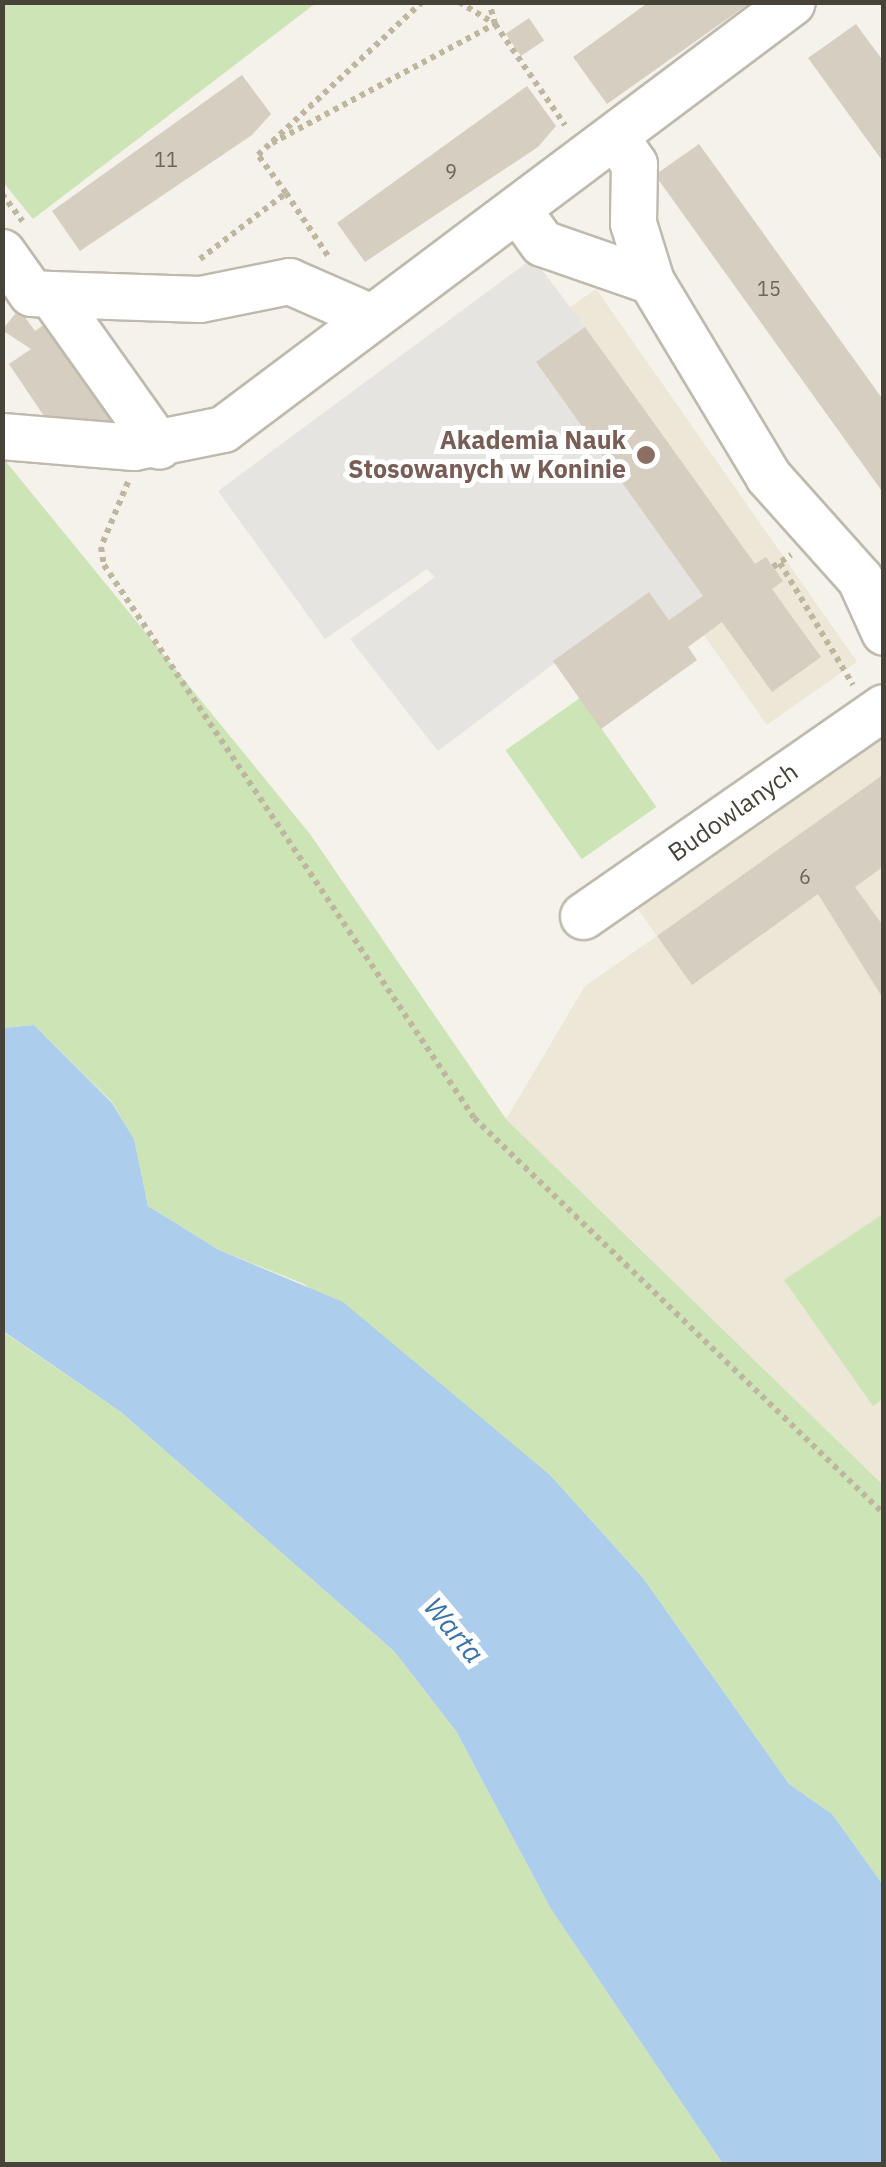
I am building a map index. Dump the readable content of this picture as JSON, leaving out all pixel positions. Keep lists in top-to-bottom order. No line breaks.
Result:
{"streets":{"street":["Budowlanych"]},"water":["Warta"],"places":["Akademia Nauk Stosowanych w Koninie"],"house_numbers":["11","9","15","6"]}
